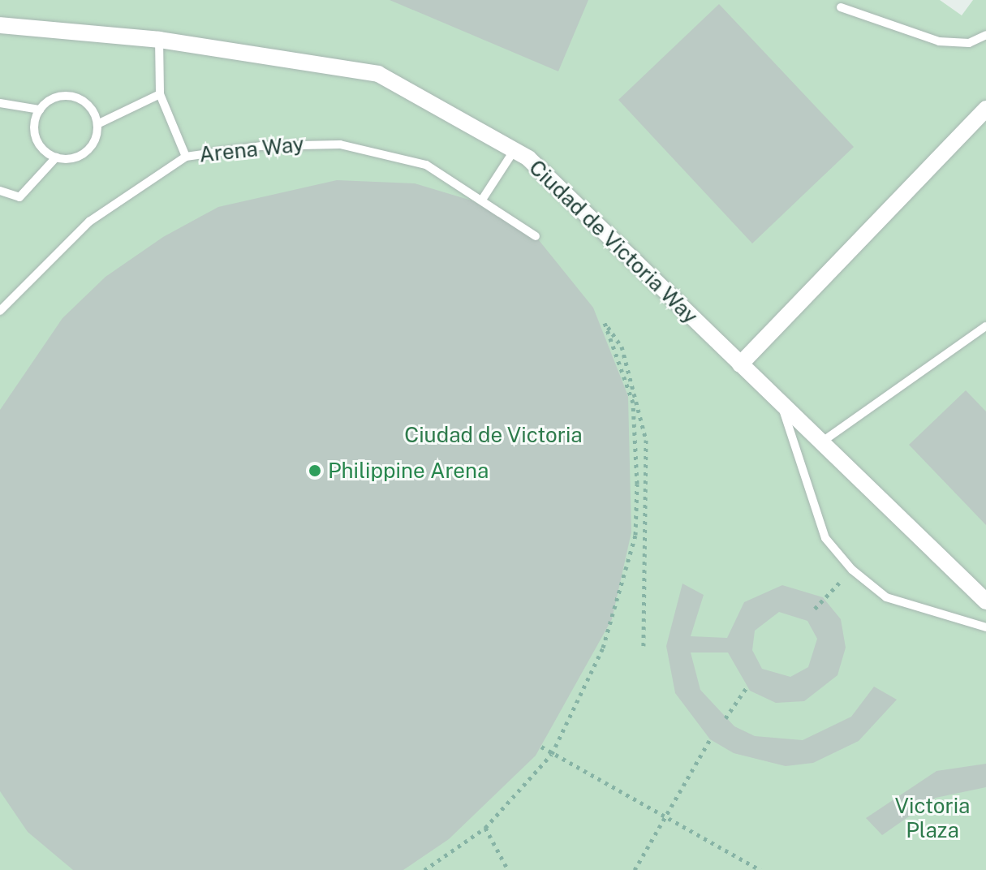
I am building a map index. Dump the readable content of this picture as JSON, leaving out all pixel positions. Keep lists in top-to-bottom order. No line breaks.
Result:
{"streets":{"street":["Ciudad de Victoria Way"],"lane":["Arena Way"]},"parks":["Ciudad de Victoria","Victoria Plaza"],"places":["Philippine Arena"]}
